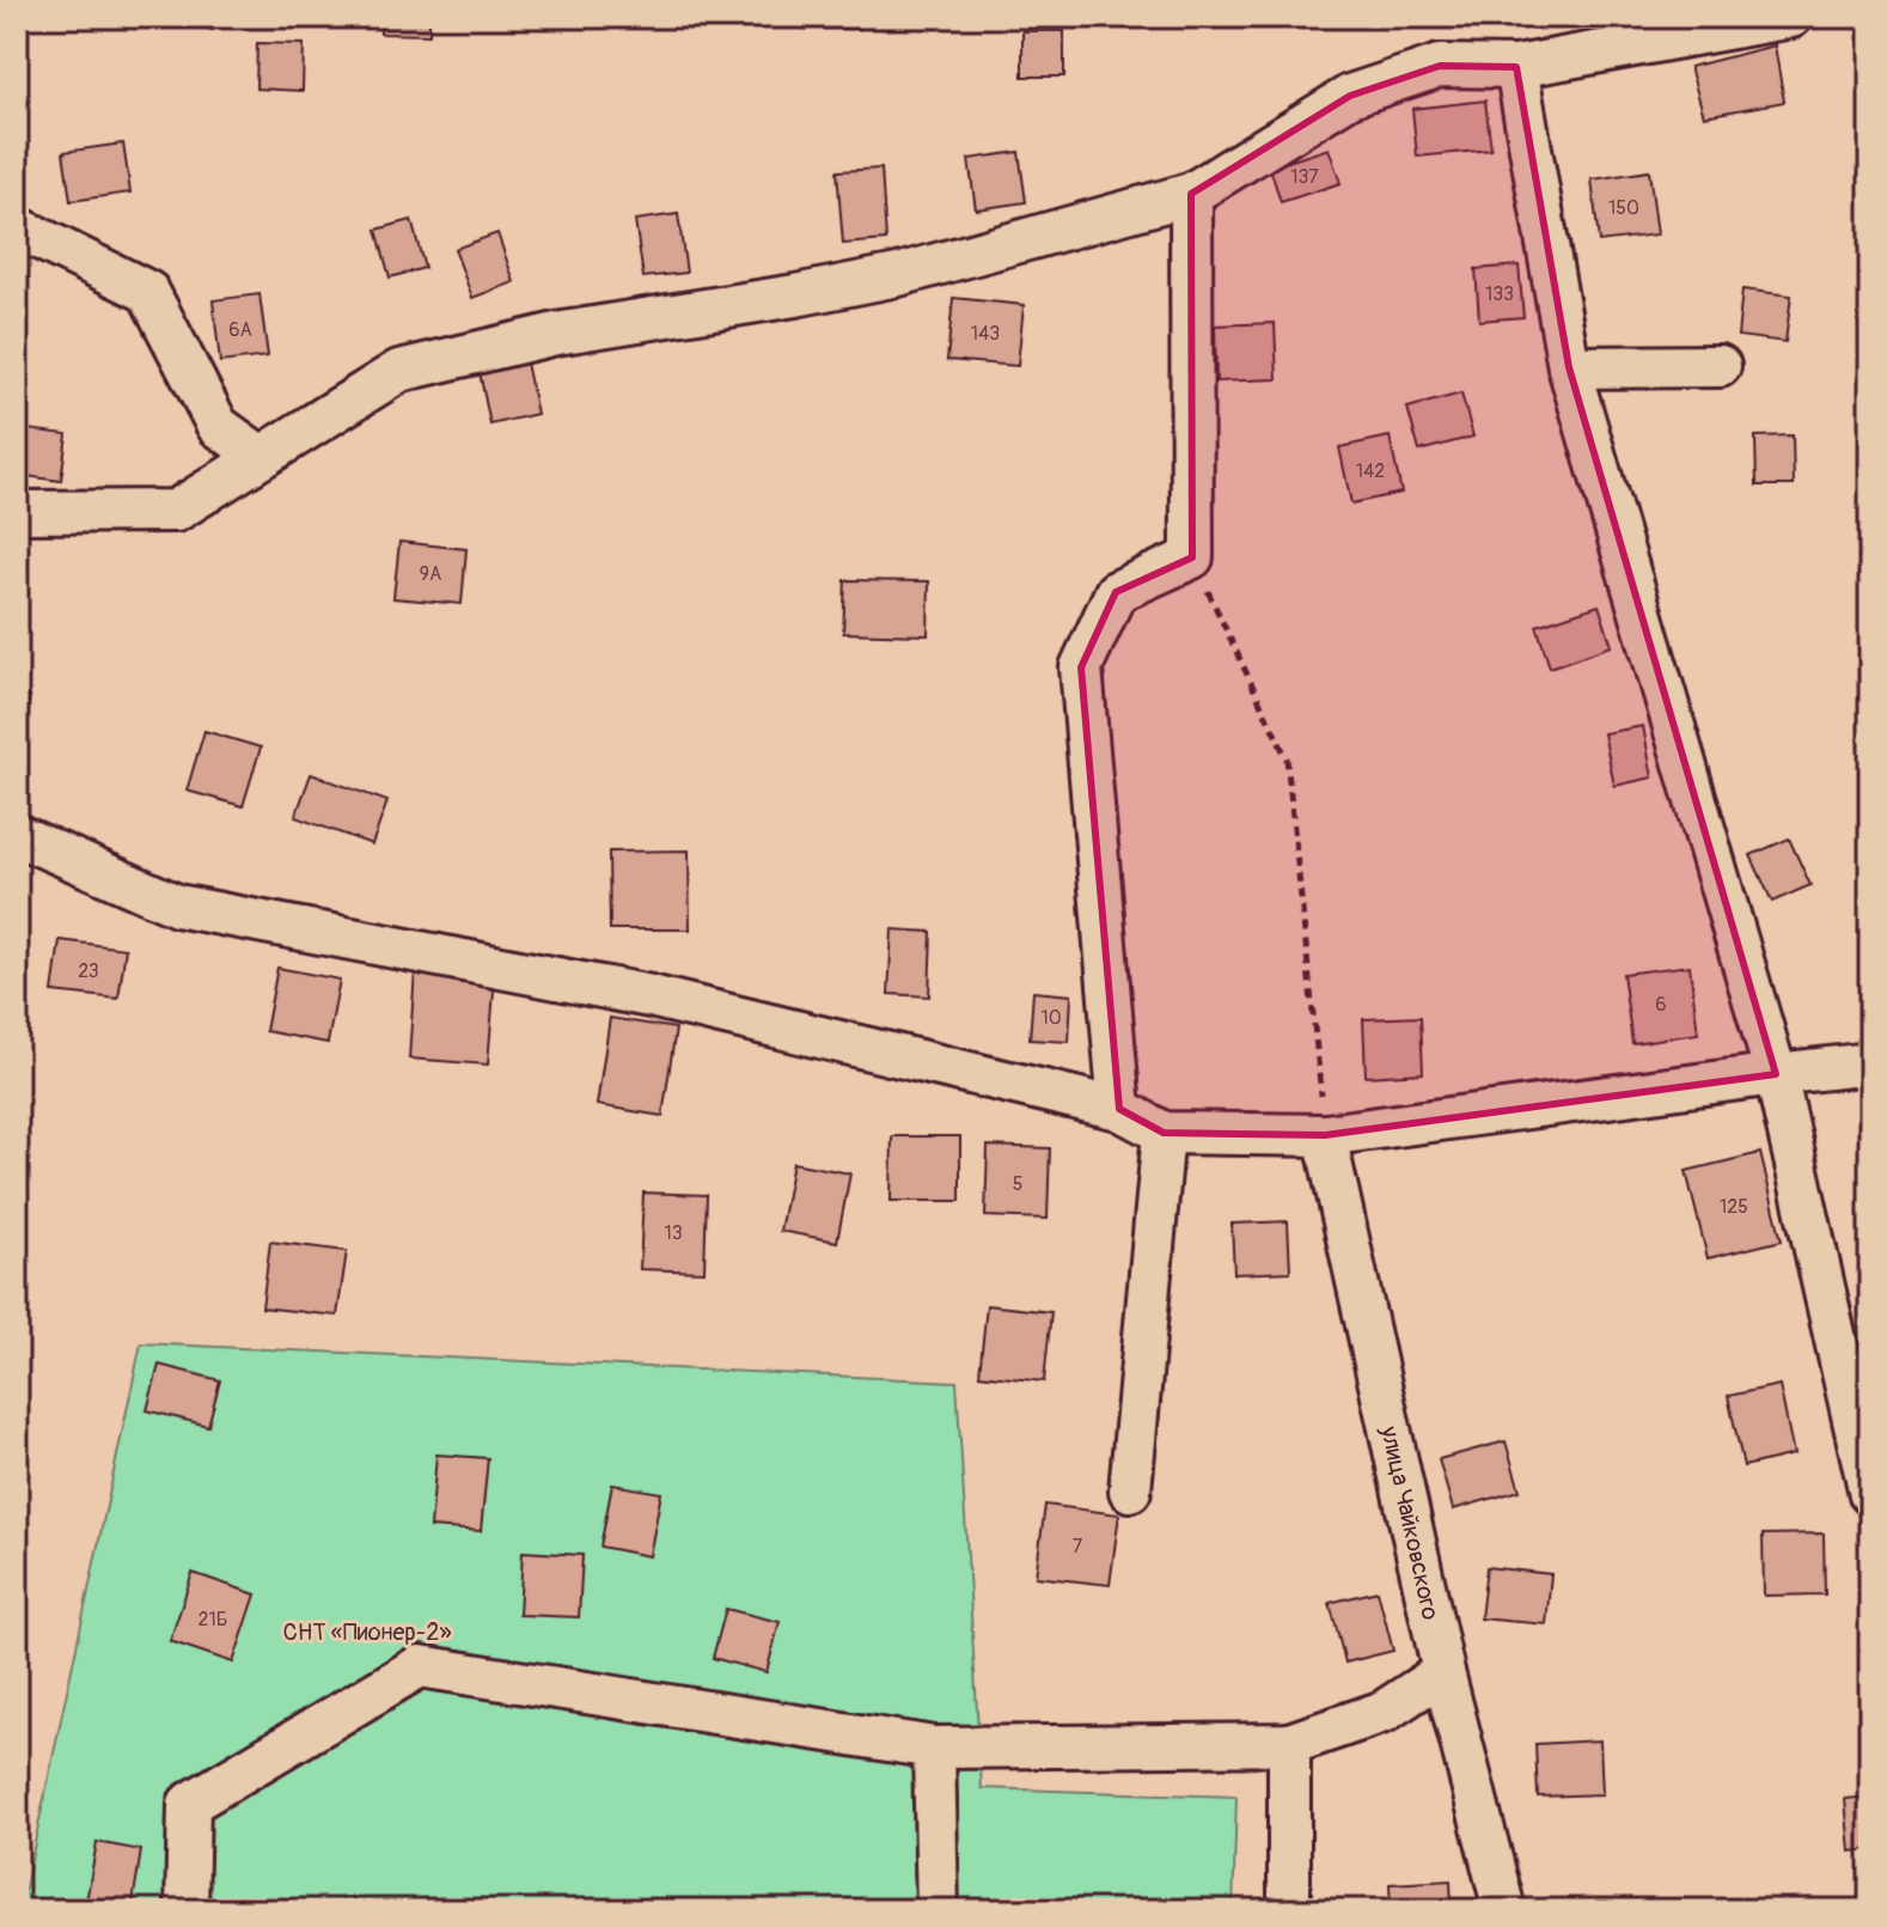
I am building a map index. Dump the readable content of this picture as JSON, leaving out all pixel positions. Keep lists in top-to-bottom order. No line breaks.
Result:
{"streets":{"street":["улица Чайковского"]},"parks":["СНТ «Пионер-2»"],"house_numbers":["137","150","133","6А","143","142","9А","23","6","10","5","125","13","7","21Б"]}
